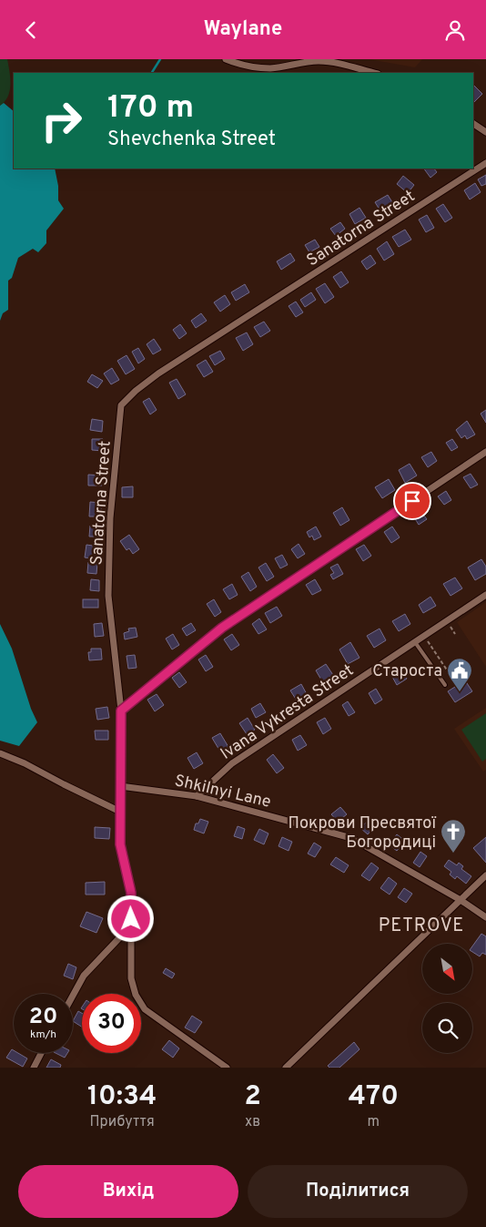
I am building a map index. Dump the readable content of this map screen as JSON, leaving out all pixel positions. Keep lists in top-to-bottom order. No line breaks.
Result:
{"streets":{"street":["Sanatorna Street","Ivana Vykresta Street","Shkilnyi Lane"]},"crossings":[["Sanatorna Street","Shkilnyi Lane"],["Ivana Vykresta Street","Shkilnyi Lane"]],"districts":["PETROVE"],"places":{"public building":["Староста"],"church":["Покрови Пресвятої Богородиці"]},"north":"bottom right","page":{"header":"Waylane","turn":["170 m","Shevchenka Street"],"speed":"20 km/h","limit":"30","eta":["10:34","Прибуття","2","хв","470","m"],"buttons":["Вихід","Поділитися"]}}
